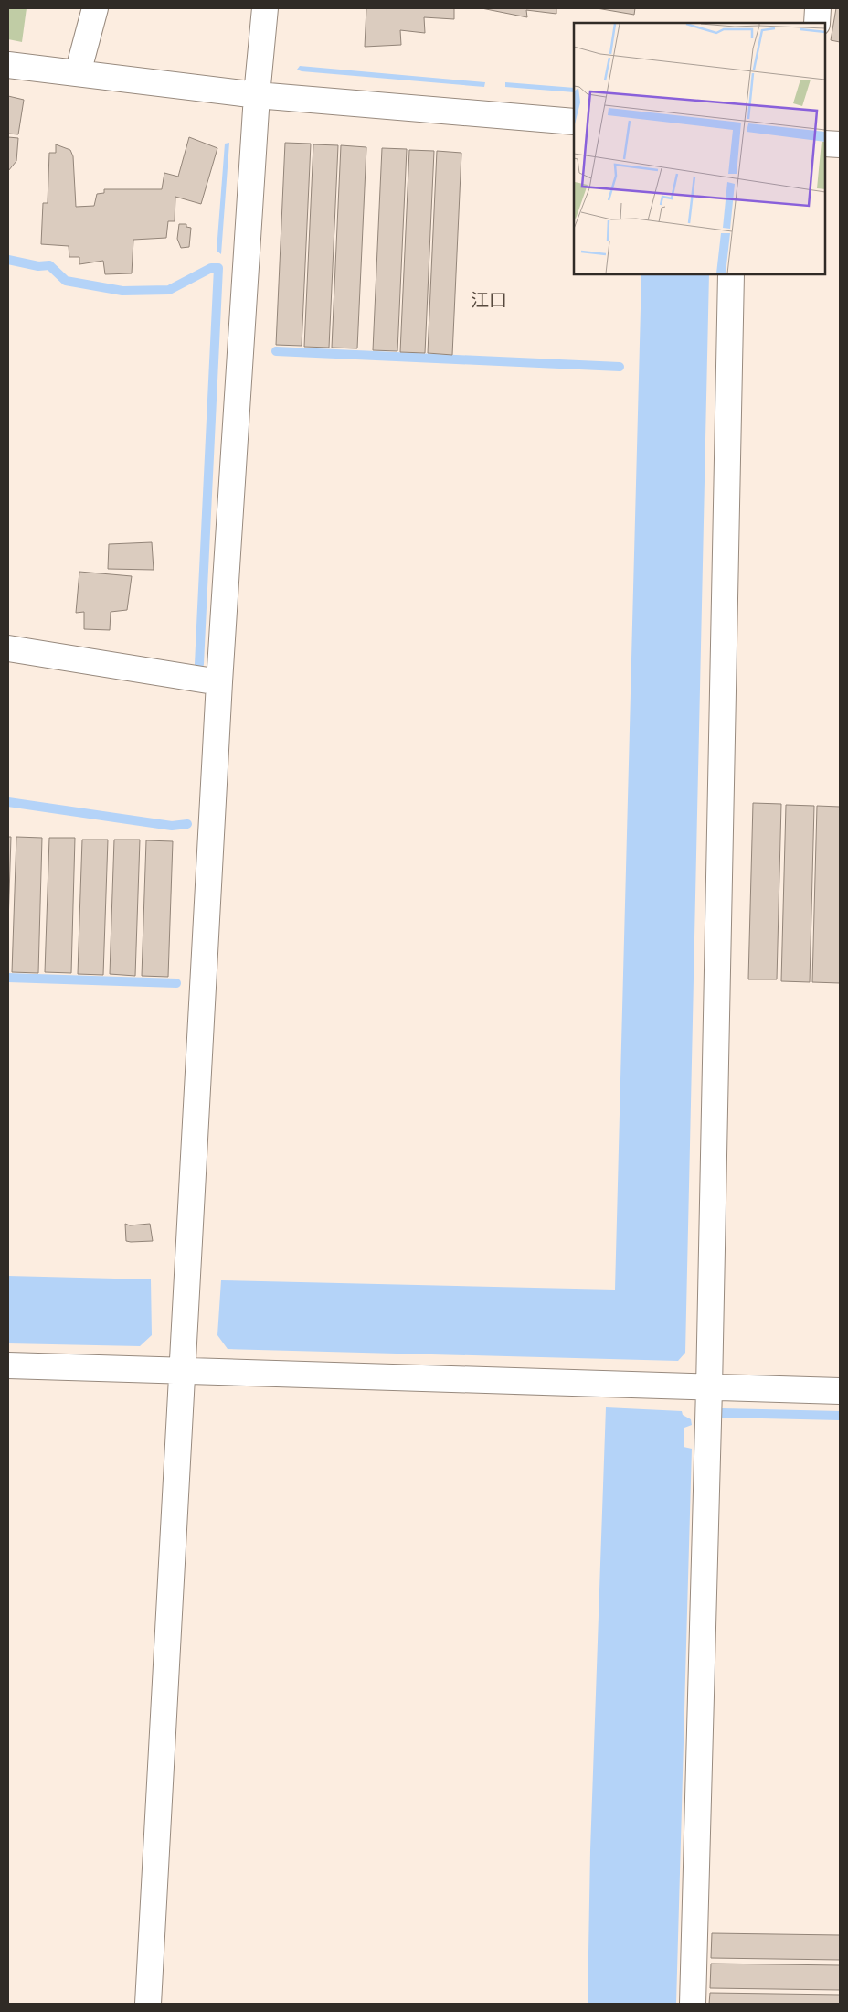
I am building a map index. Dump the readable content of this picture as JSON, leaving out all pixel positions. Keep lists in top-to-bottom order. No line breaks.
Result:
{"districts":["江口"]}
